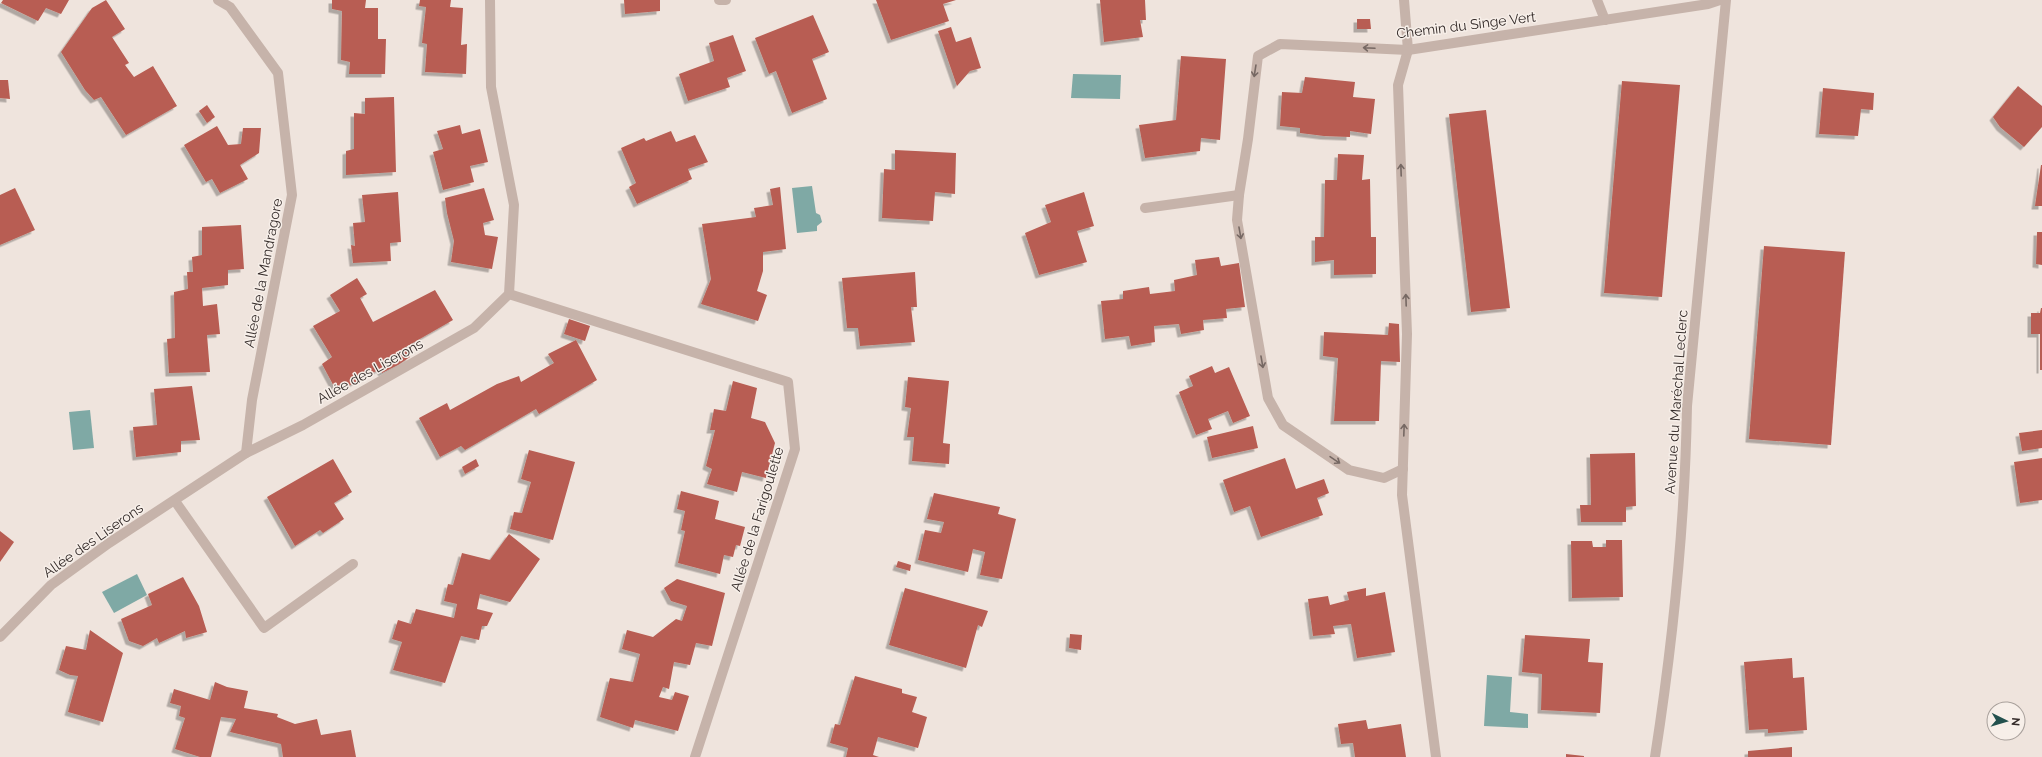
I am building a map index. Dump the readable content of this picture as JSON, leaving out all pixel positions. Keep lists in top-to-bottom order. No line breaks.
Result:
{"streets":{"street":["Chemin du Singe Vert","Allée de la Mandragore","Allée des Liserons","Avenue du Maréchal Leclerc","Allée de la Farigoulette"]},"crossings":[["Allée de la Mandragore","Allée des Liserons"],["Allée des Liserons","Allée de la Farigoulette"]],"north":"right"}
